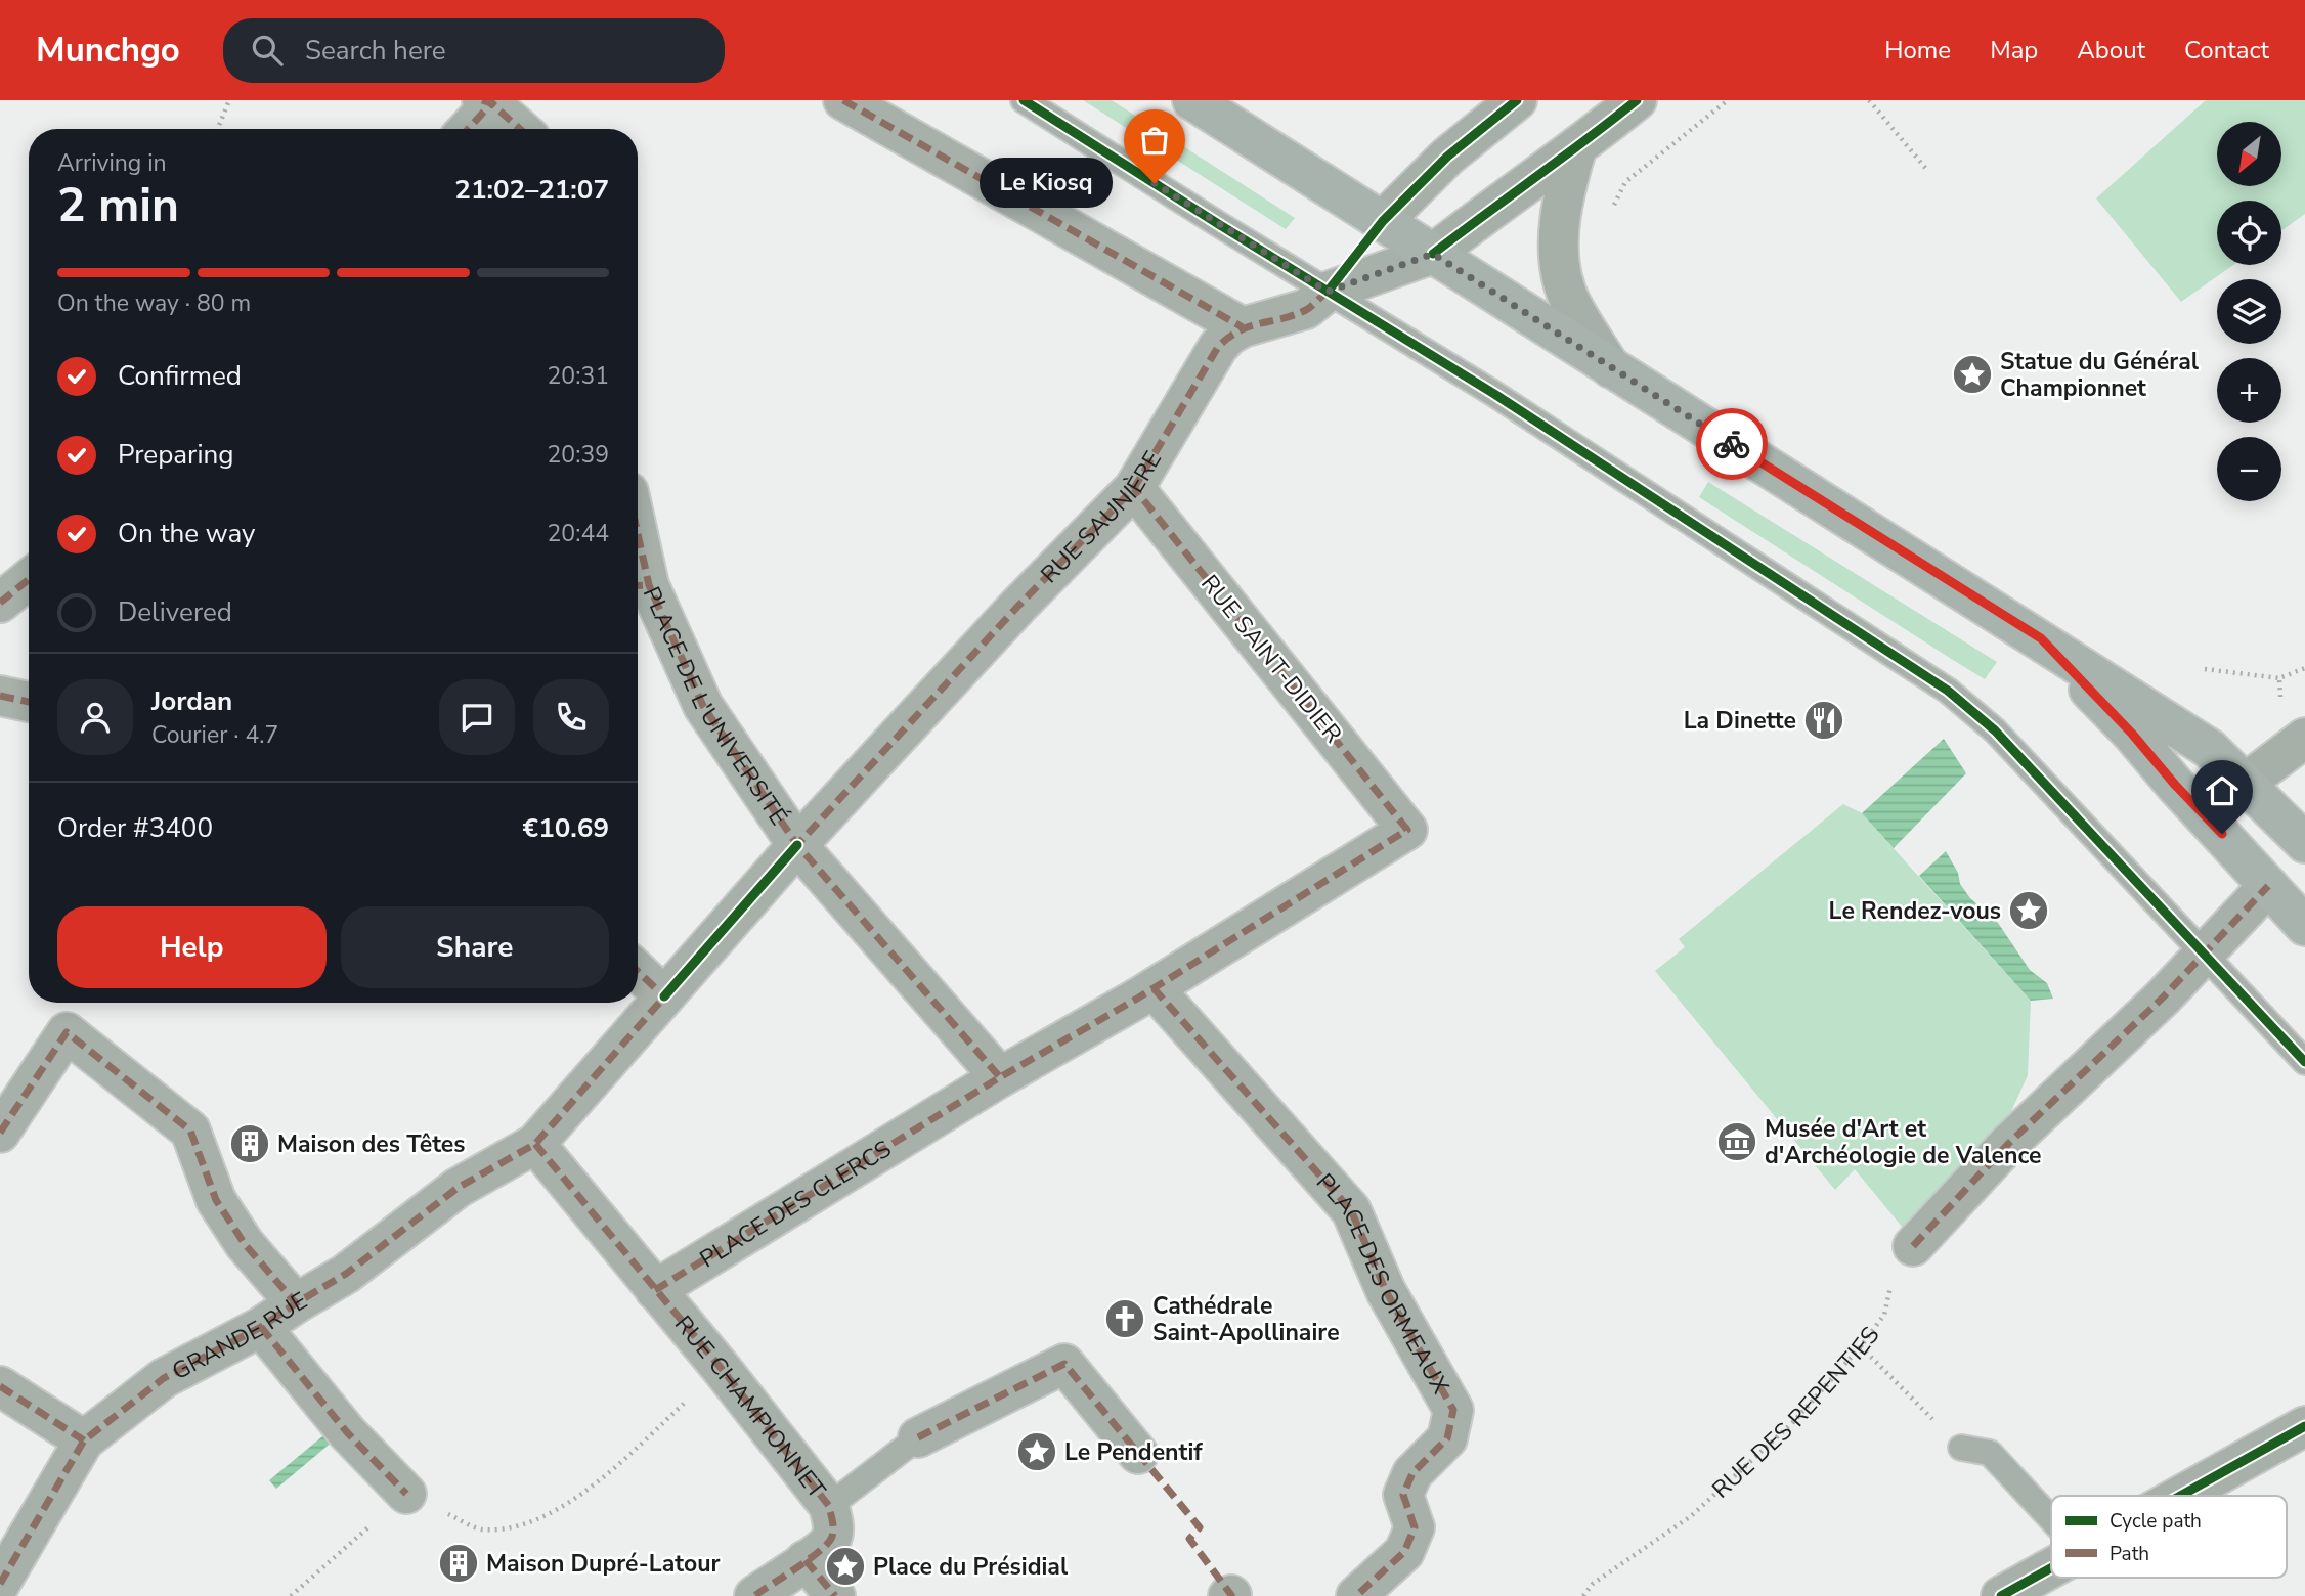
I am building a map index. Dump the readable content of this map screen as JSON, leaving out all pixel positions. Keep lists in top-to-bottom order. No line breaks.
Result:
{"streets":{"street":["RUE SAUNIÈRE","RUE SAINT-DIDIER","PLACE DE L'UNIVERSITÉ","PLACE DES CLERCS","PLACE DES ORMEAUX","GRANDE RUE","RUE CHAMPIONNET"],"path":["RUE DES REPENTIES"]},"crossings":[["RUE SAUNIÈRE","RUE SAINT-DIDIER"],["RUE SAUNIÈRE","PLACE DE L'UNIVERSITÉ"],["RUE SAINT-DIDIER","PLACE DES ORMEAUX"],["PLACE DES CLERCS","RUE CHAMPIONNET"]],"places":{"other":["Le Kiosq"],"place":["Statue du Général Championnet","Le Rendez-vous","Le Pendentif","Place du Présidial"],"restaurant":["La Dinette"],"museum":["Musée d'Art et d'Archéologie de Valence"],"building":["Maison des Têtes","Maison Dupré-Latour"],"church":["Cathédrale Saint-Apollinaire"]},"legend":["Cycle path","Path"],"north":"bottom left","page":{"header":"Munchgo","search":"Search here","nav":["Home","Map","About","Contact"],"map_buttons":["+","−"],"heading":["2 min","Arriving in","21:02–21:07"],"panel":["Jordan","Courier · 4.7","Order #3400","€10.69"],"bubble":"Le Kiosq","bar":"On the way · 80 m","list":[["Confirmed","20:31"],["Preparing","20:39"],["On the way","20:44"],"Delivered"],"buttons":["Help","Share"]}}
